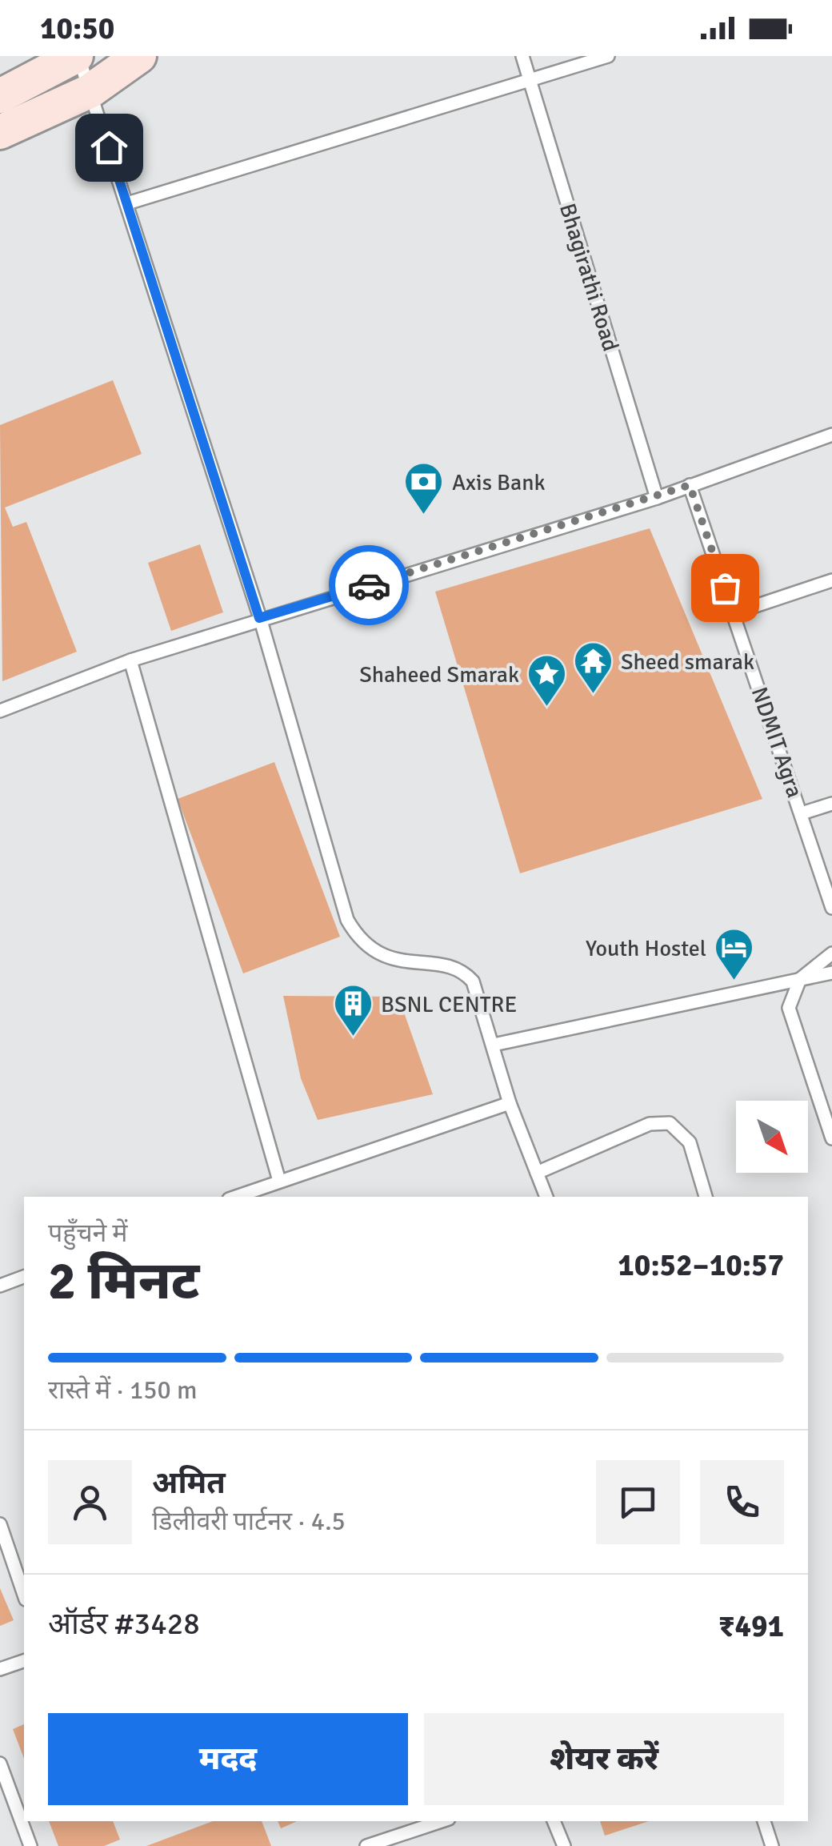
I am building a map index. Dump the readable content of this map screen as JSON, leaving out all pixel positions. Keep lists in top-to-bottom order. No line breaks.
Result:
{"streets":{"lane":["Bhagirathi Road","NDMIT Agra"]},"places":{"bank":["Axis Bank"],"temple":["Sheed smarak"],"place":["Shaheed Smarak"],"hotel":["Youth Hostel"],"building":["BSNL CENTRE"]},"north":"bottom right","page":{"status":"10:50","heading":["2 मिनट","पहुँचने में","10:52–10:57"],"panel":["अमित","डिलीवरी पार्टनर · 4.5","ऑर्डर #3428","₹491"],"bar":"रास्ते में · 150 m","buttons":["मदद","शेयर करें"]}}
